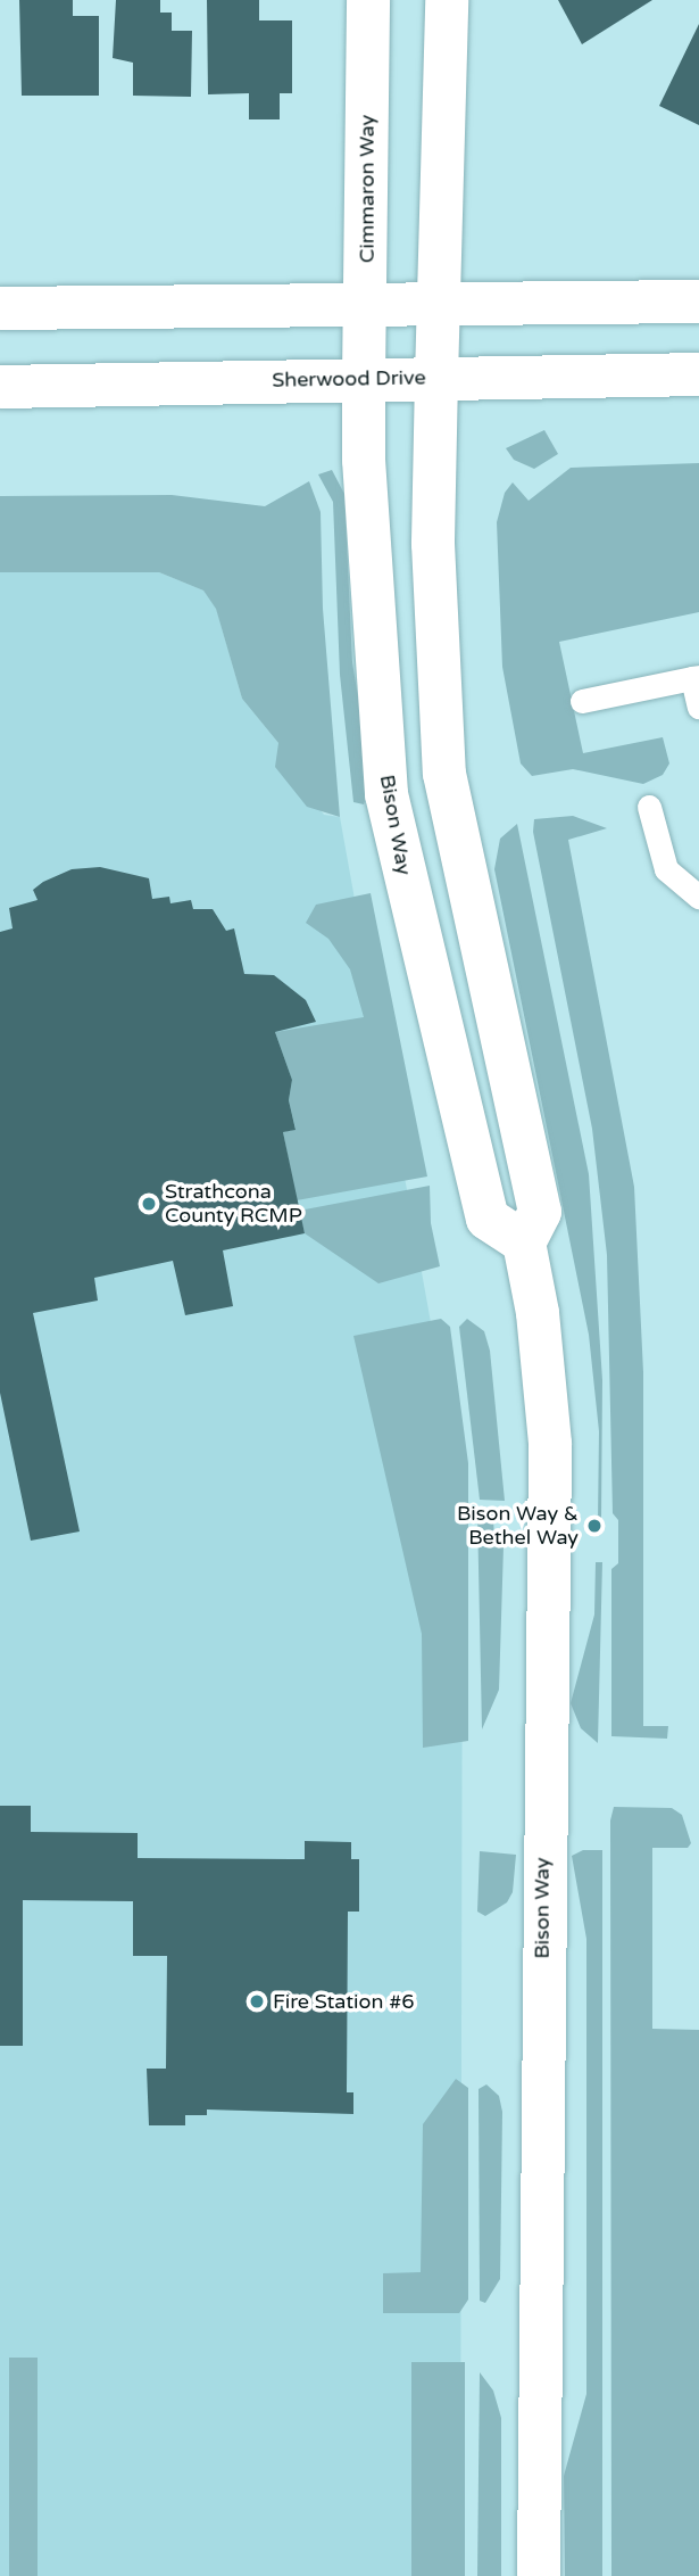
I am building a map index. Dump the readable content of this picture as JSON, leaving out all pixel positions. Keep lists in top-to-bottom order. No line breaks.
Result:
{"streets":{"street":["Cimmaron Way","Sherwood Drive","Bison Way"]},"crossings":[["Cimmaron Way","Sherwood Drive"],["Cimmaron Way","Bison Way"],["Sherwood Drive","Bison Way"]],"places":["Strathcona County RCMP","Bison Way & Bethel Way","Fire Station #6"]}
